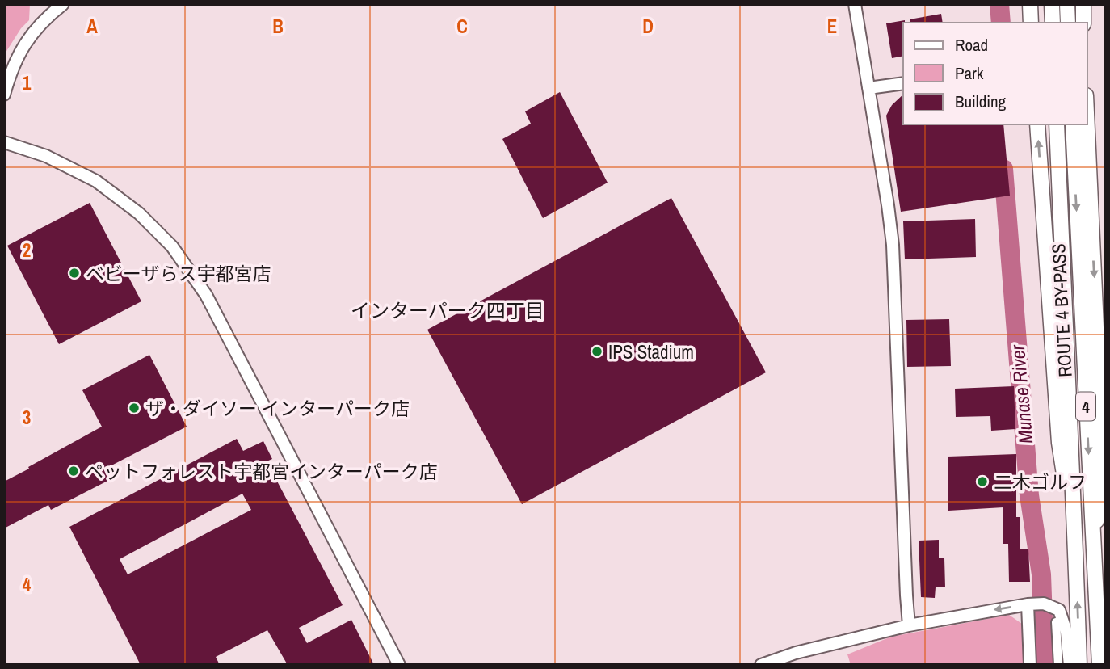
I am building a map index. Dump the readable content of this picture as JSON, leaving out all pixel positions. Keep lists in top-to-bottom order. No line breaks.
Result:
{"streets":{"highway":["ROUTE 4 BY-PASS","4"]},"districts":["インターパーク四丁目"],"water":["Munase River"],"places":["ベビーザらス宇都宮店","IPS Stadium","ザ・ダイソー インターパーク店","ペットフォレスト宇都宮インターパーク店","二木ゴルフ"],"legend":["Road","Park","Building"],"grid":{"columns":["A","B","C","D","E"],"rows":["1","2","3","4"]}}
